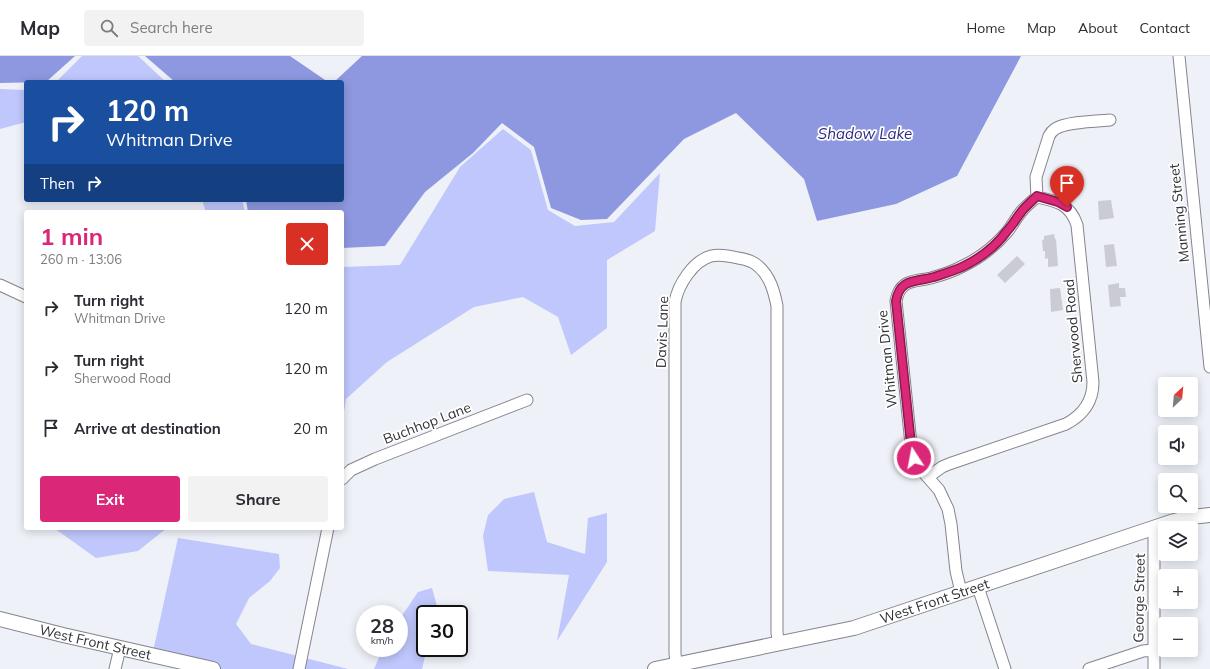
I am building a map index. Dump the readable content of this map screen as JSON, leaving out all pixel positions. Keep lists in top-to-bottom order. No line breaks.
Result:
{"streets":{"street":["Manning Street","Sherwood Road","Davis Lane","Whitman Drive","Buchhop Lane","George Street","West Front Street"]},"crossings":[["Sherwood Road","Whitman Drive"],["Davis Lane","West Front Street"],["Whitman Drive","West Front Street"],["George Street","West Front Street"]],"water":["Shadow Lake"],"north":"top right","page":{"header":"Map","search":"Search here","nav":["Home","Map","About","Contact"],"turn":["120 m","Whitman Drive"],"then":"Then","heading":["1 min","260 m · 13:06"],"list":[{"name":"Turn right","note":"Whitman Drive","value":"120 m"},{"name":"Turn right","note":"Sherwood Road","value":"120 m"},{"name":"Arrive at destination","value":"20 m"}],"map_buttons":["+","−"],"buttons":["Exit","Share"],"speed":"28 km/h","limit":"30"}}
